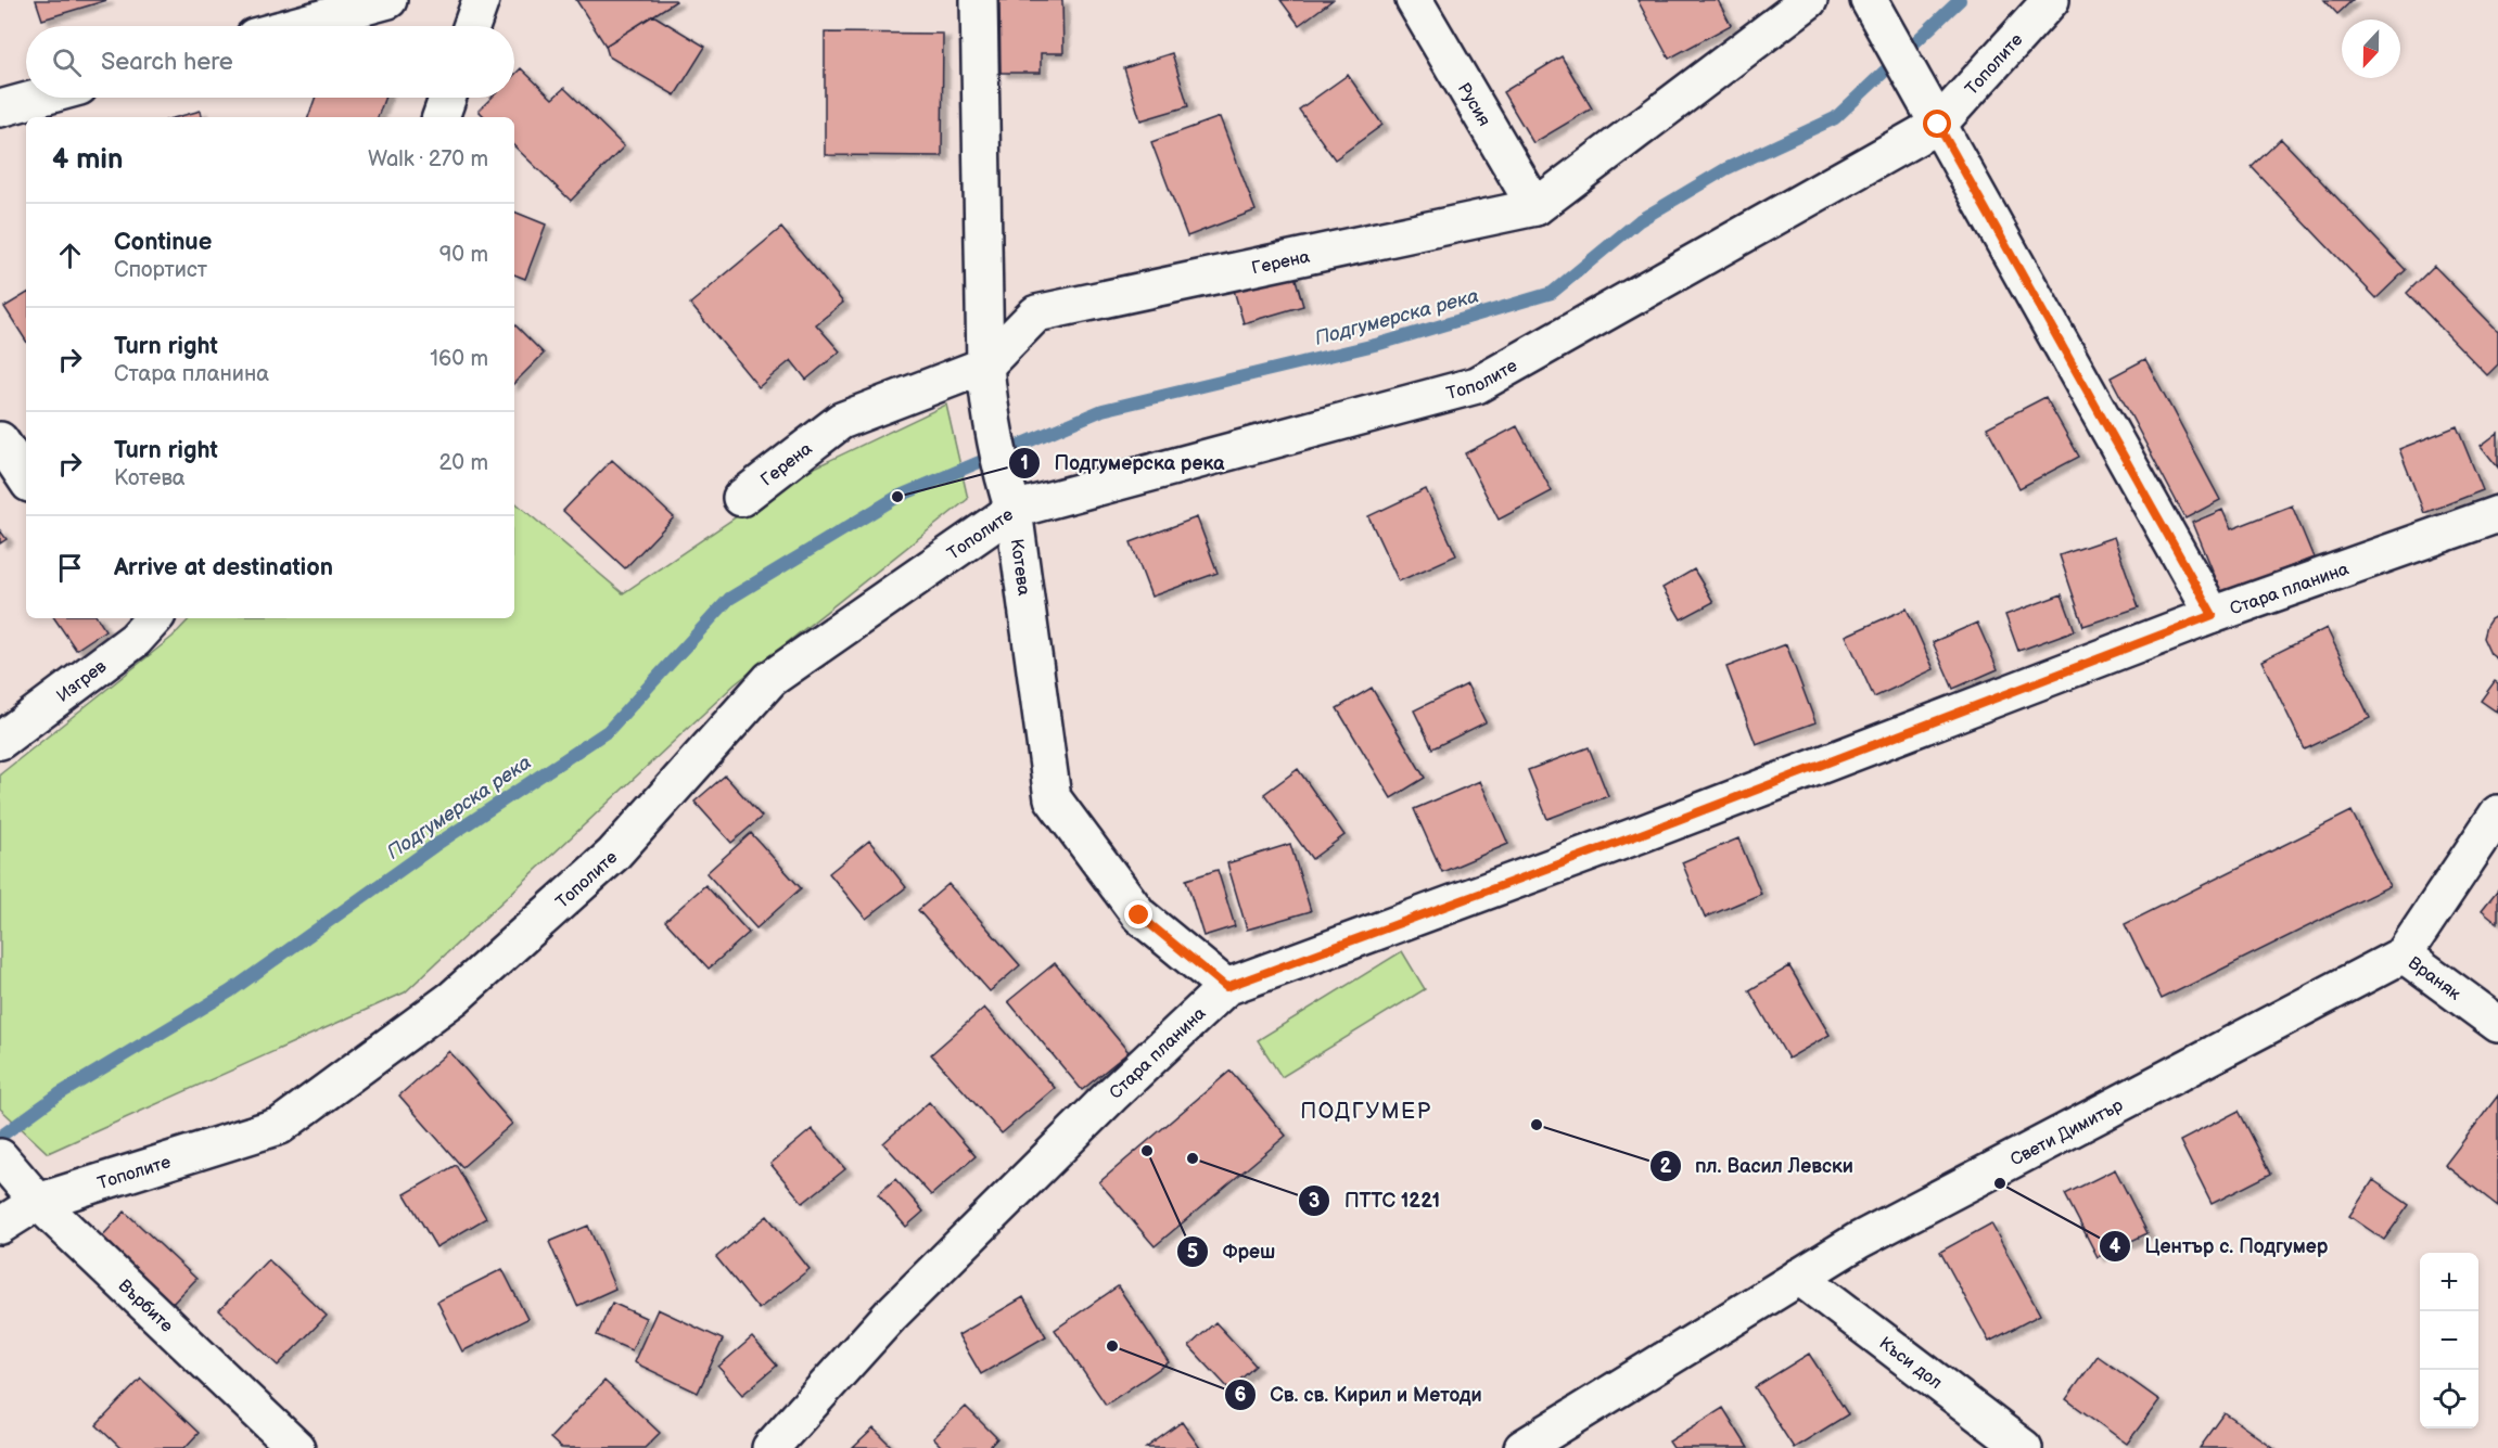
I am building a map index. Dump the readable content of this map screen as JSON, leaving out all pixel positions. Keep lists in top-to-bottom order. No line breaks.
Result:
{"streets":{"street":["Тополите","Русия","Герена","Котева","Стара планина","Изгрев","Враняк","Свети Димитър","Върбите","Къси дол"]},"crossings":[["Тополите","Котева"],["Тополите","Върбите"],["Русия","Герена"],["Герена","Котева"],["Котева","Стара планина"],["Враняк","Свети Димитър"],["Свети Димитър","Къси дол"]],"districts":["ПОДГУМЕР"],"water":["Подгумерска река"],"places":["Подгумерска река","пл. Васил Левски","Фреш","ПТТС 1221","Център с. Подгумер","Св. св. Кирил и Методи"],"north":"bottom","page":{"search":"Search here","heading":["4 min","Walk · 270 m"],"list":[["Continue","Спортист","90 m"],["Turn right","Стара планина","160 m"],["Turn right","Котева","20 m"],"Arrive at destination"],"map_buttons":["+","−"]}}
